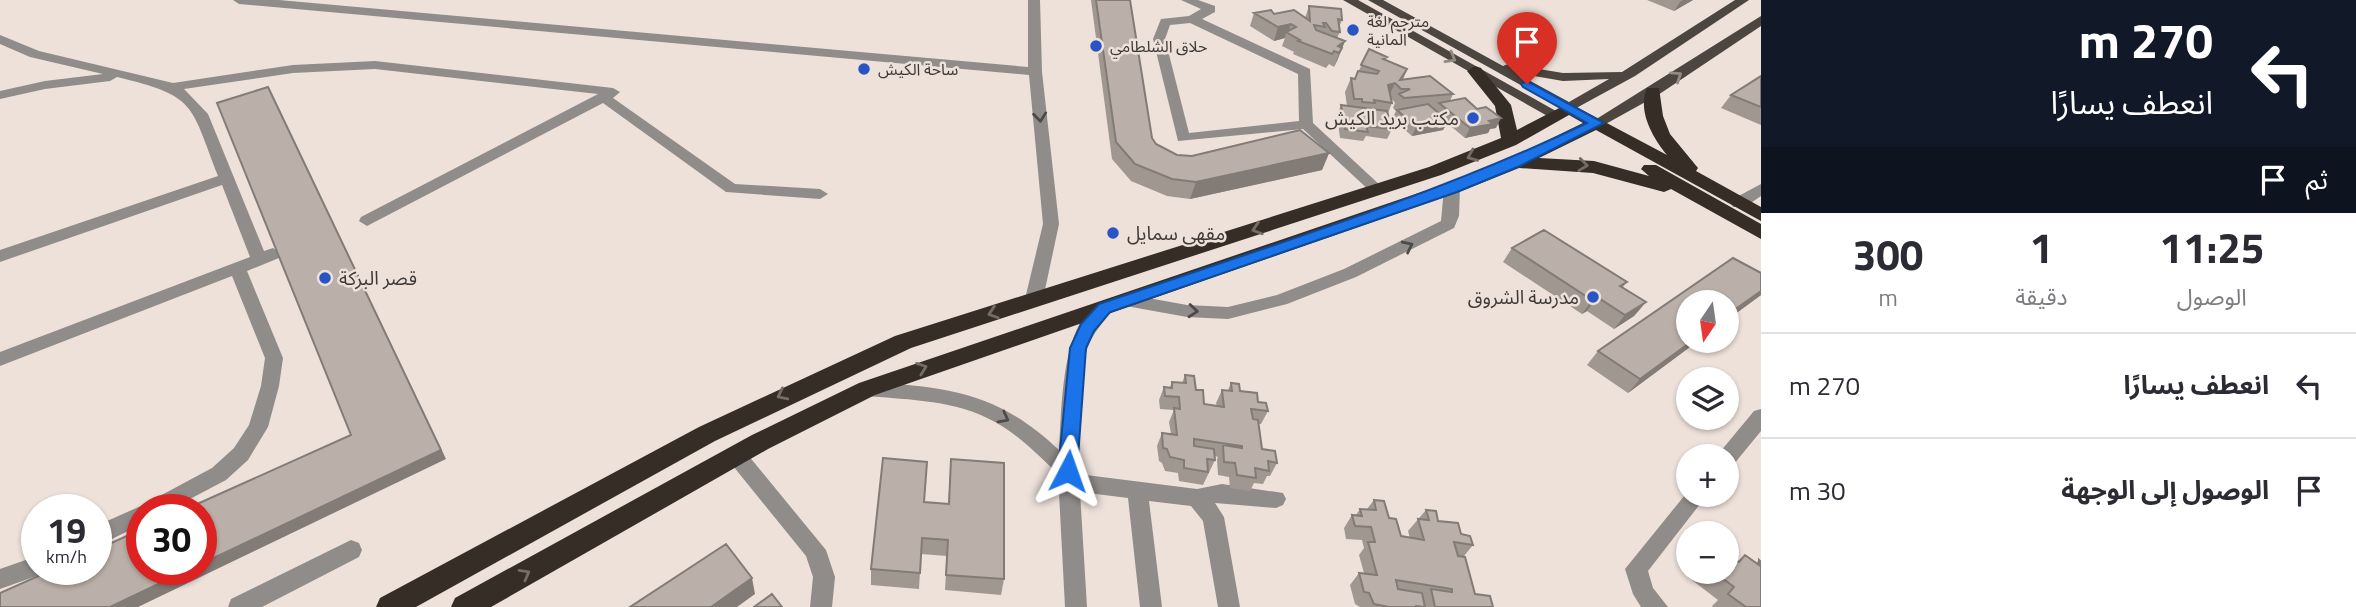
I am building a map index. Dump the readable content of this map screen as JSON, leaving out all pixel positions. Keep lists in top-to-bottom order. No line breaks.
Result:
{"places":["مترجم لغة المانية","حلاق الشلطامي","ساحة الكيش","مكتب بريد الكيش","مقهى سمايل","قصر البركة","مدرسة الشروق"],"north":"bottom","page":{"turn":["270 m","انعطف يسارًا"],"then":"ثم","eta":["11:25","الوصول","1","دقيقة","300","m"],"map_buttons":["+","−"],"list":[{"name":"انعطف يسارًا","value":"270 m"},{"name":"الوصول إلى الوجهة","value":"30 m"}],"speed":"19 km/h","limit":"30"}}
